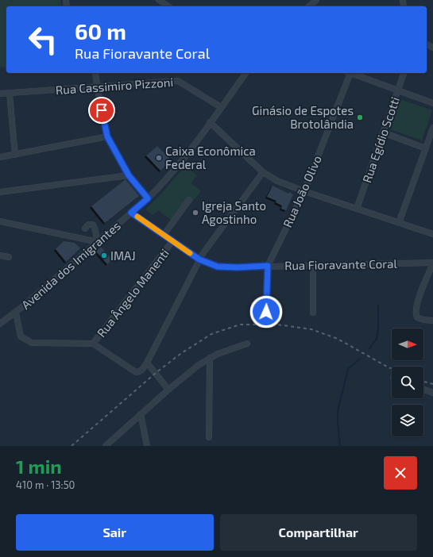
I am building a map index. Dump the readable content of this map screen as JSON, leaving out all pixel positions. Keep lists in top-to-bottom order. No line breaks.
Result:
{"streets":{"street":["Rua Cassimiro Pizzoni","Rua Egídio Scotti","Rua João Olivo","Rua Fioravante Coral","Avenida dos Imigrantes","Rua Ângelo Manenti"]},"crossings":[["Rua Cassimiro Pizzoni","Avenida dos Imigrantes"],["Rua João Olivo","Rua Fioravante Coral"],["Rua Fioravante Coral","Avenida dos Imigrantes"],["Rua Fioravante Coral","Rua Ângelo Manenti"]],"places":["Ginásio de Espotes Brotolândia","Caixa Econômica Federal","Igreja Santo Agostinho","IMAJ"],"north":"right","page":{"turn":["60 m","Rua Fioravante Coral"],"heading":["1 min","410 m · 13:50"],"buttons":["Sair","Compartilhar"]}}
